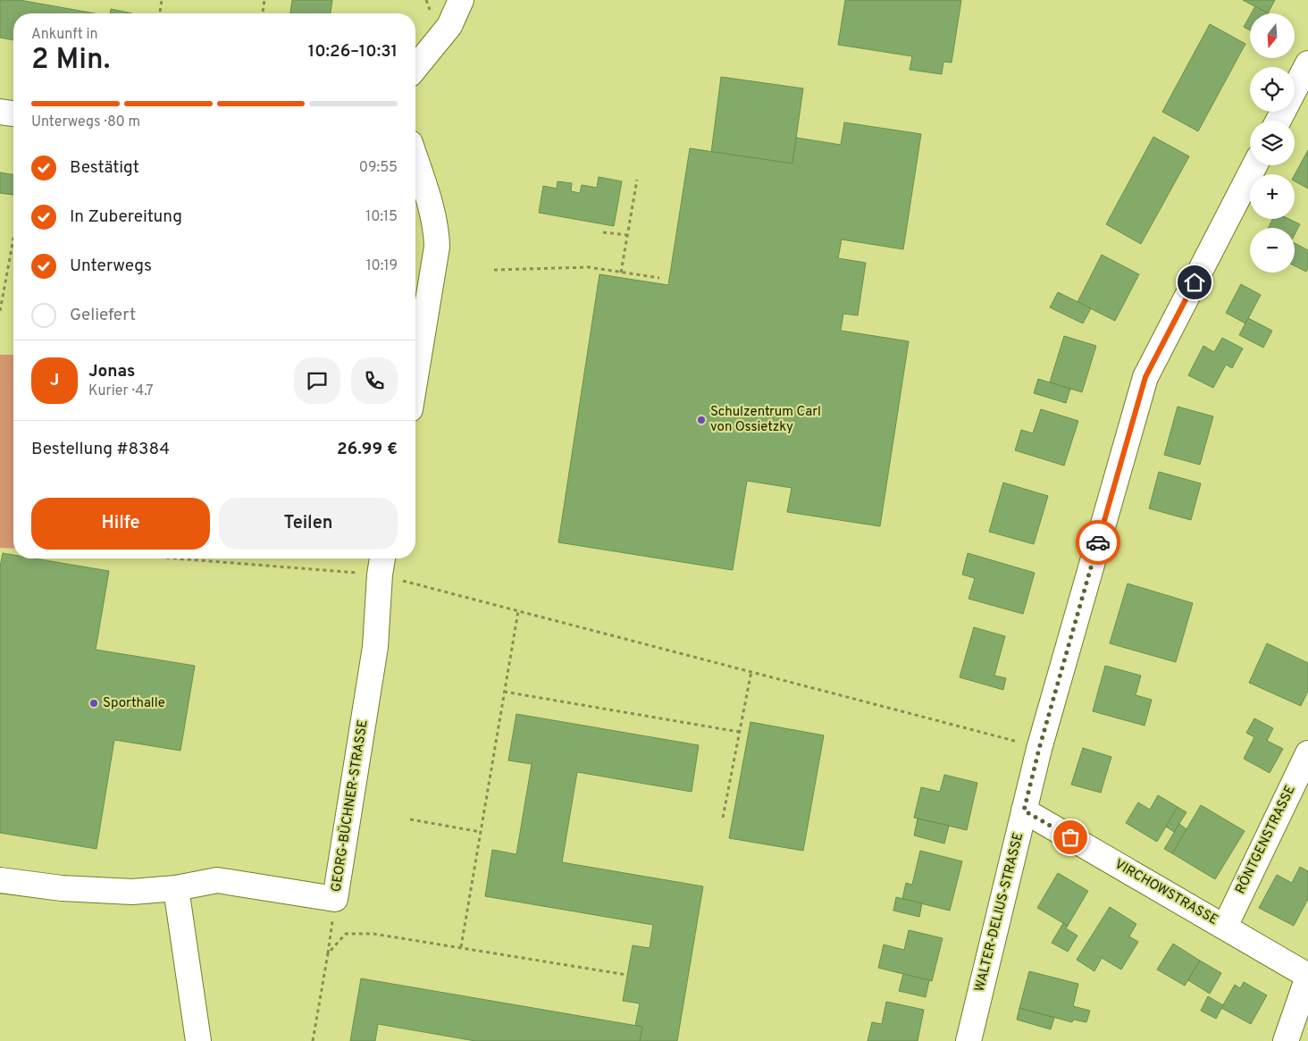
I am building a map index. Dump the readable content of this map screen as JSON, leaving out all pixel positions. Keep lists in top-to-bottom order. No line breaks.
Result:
{"streets":{"street":["GEORG-BÜCHNER-STRASSE","RÖNTGENSTRASSE","VIRCHOWSTRASSE","WALTER-DELIUS-STRASSE"]},"crossings":[["RÖNTGENSTRASSE","VIRCHOWSTRASSE"],["VIRCHOWSTRASSE","WALTER-DELIUS-STRASSE"]],"places":["Schulzentrum Carl von Ossietzky","Sporthalle"],"north":"bottom","page":{"map_buttons":["+","−"],"heading":["2 Min.","Ankunft in","10:26–10:31"],"panel":["Jonas","Kurier · 4.7","Bestellung #8384","26.99 €"],"bar":"Unterwegs · 80 m","list":[["Bestätigt","09:55"],["In Zubereitung","10:15"],["Unterwegs","10:19"],"Geliefert"],"round":"J","buttons":["Hilfe","Teilen"]}}
